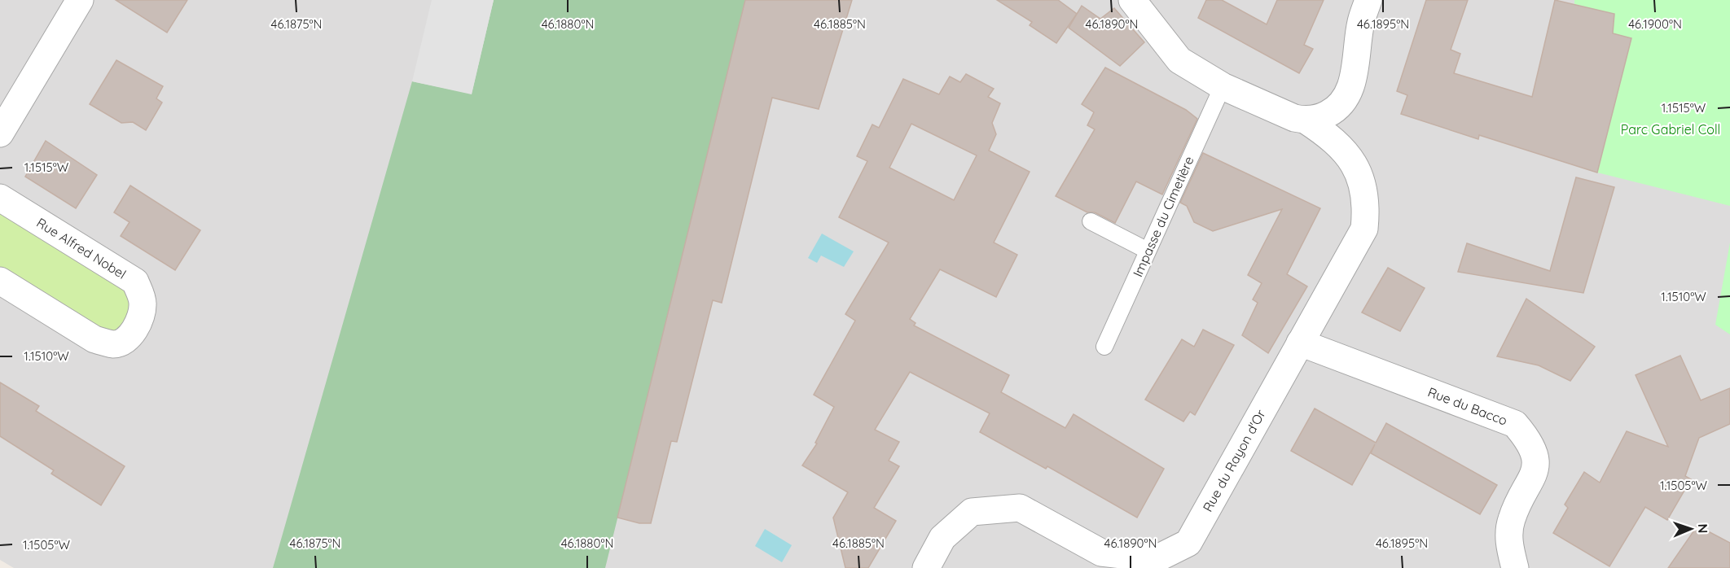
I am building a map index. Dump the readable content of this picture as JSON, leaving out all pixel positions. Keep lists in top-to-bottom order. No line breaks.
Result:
{"streets":{"street":["Rue Alfred Nobel","Rue du Bacco","Rue du Rayon d'Or"],"lane":["Impasse du Cimetière"]},"crossings":[["Impasse du Cimetière","Rue du Rayon d'Or"],["Rue du Bacco","Rue du Rayon d'Or"]],"parks":["Parc Gabriel Coll"],"north":"right","coordinates":["46.1875°N","46.1880°N","46.1885°N","46.1890°N","46.1895°N","46.1900°N","1.1515°W","1.1510°W","1.1505°W"]}
